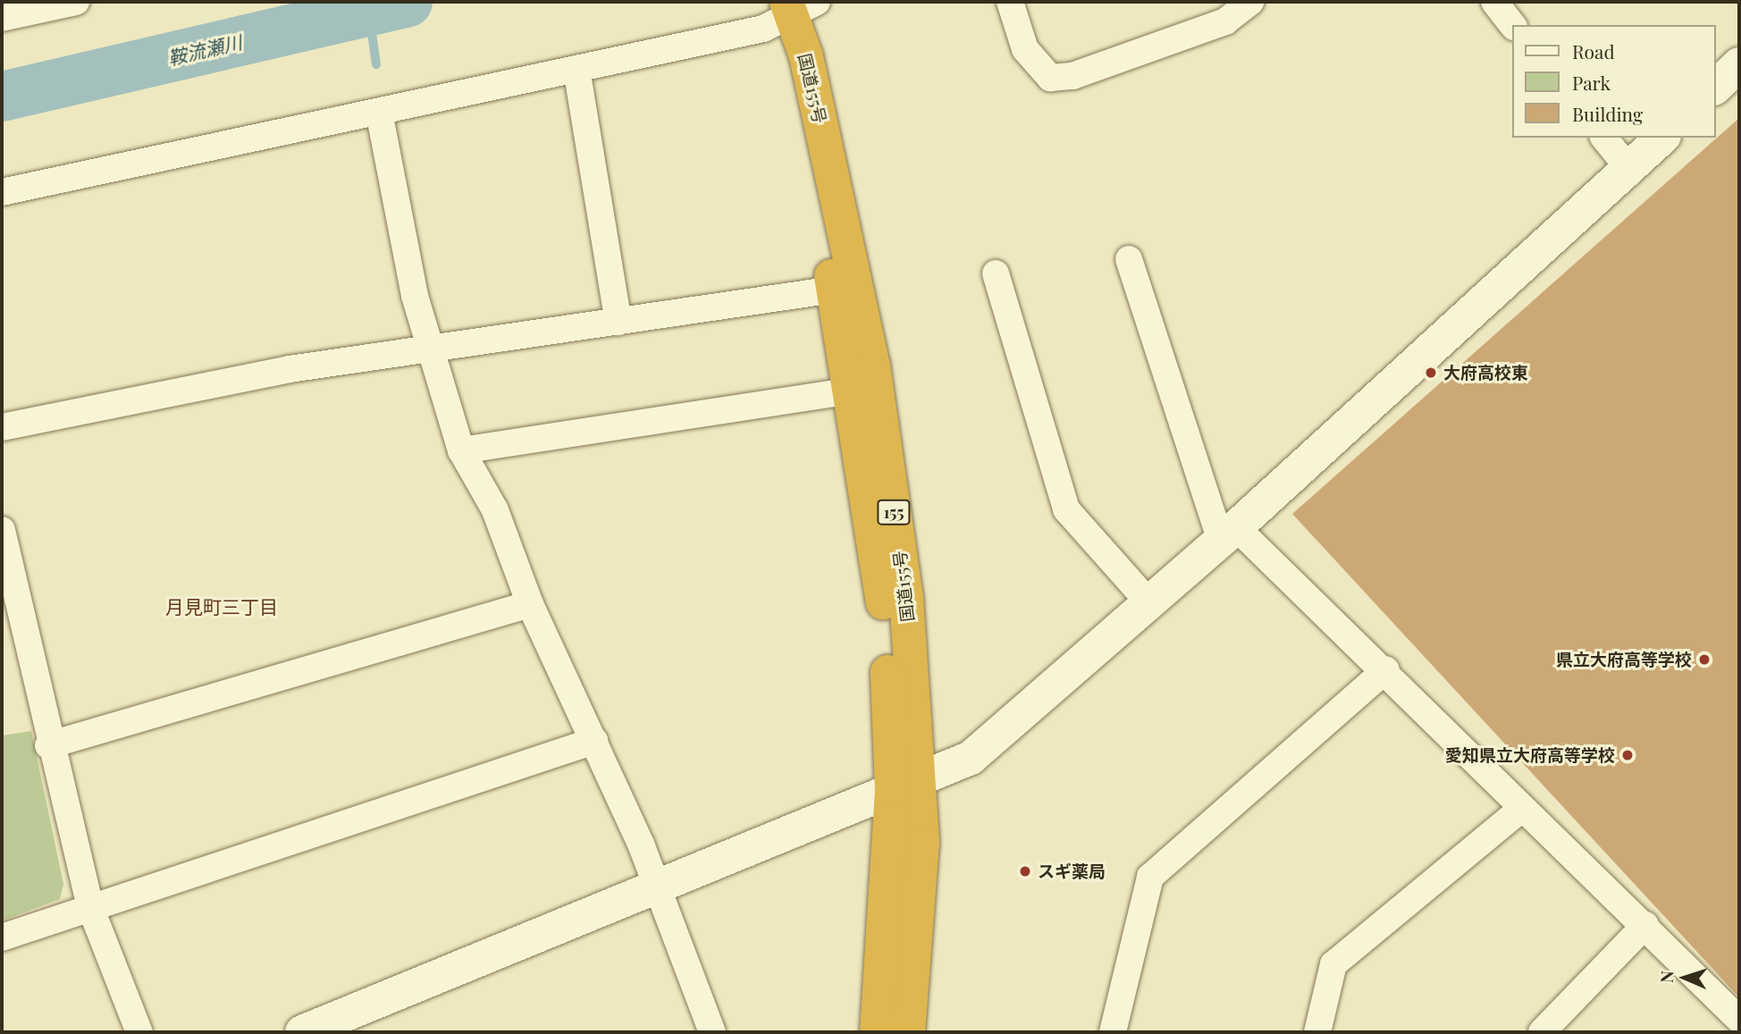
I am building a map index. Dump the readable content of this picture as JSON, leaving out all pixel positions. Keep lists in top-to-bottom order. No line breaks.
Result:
{"streets":{"highway":["国道155号","155"]},"districts":["月見町三丁目"],"water":["鞍流瀬川"],"places":["大府高校東","県立大府高等学校","愛知県立大府高等学校","スギ薬局"],"legend":["Road","Park","Building"],"north":"left"}
